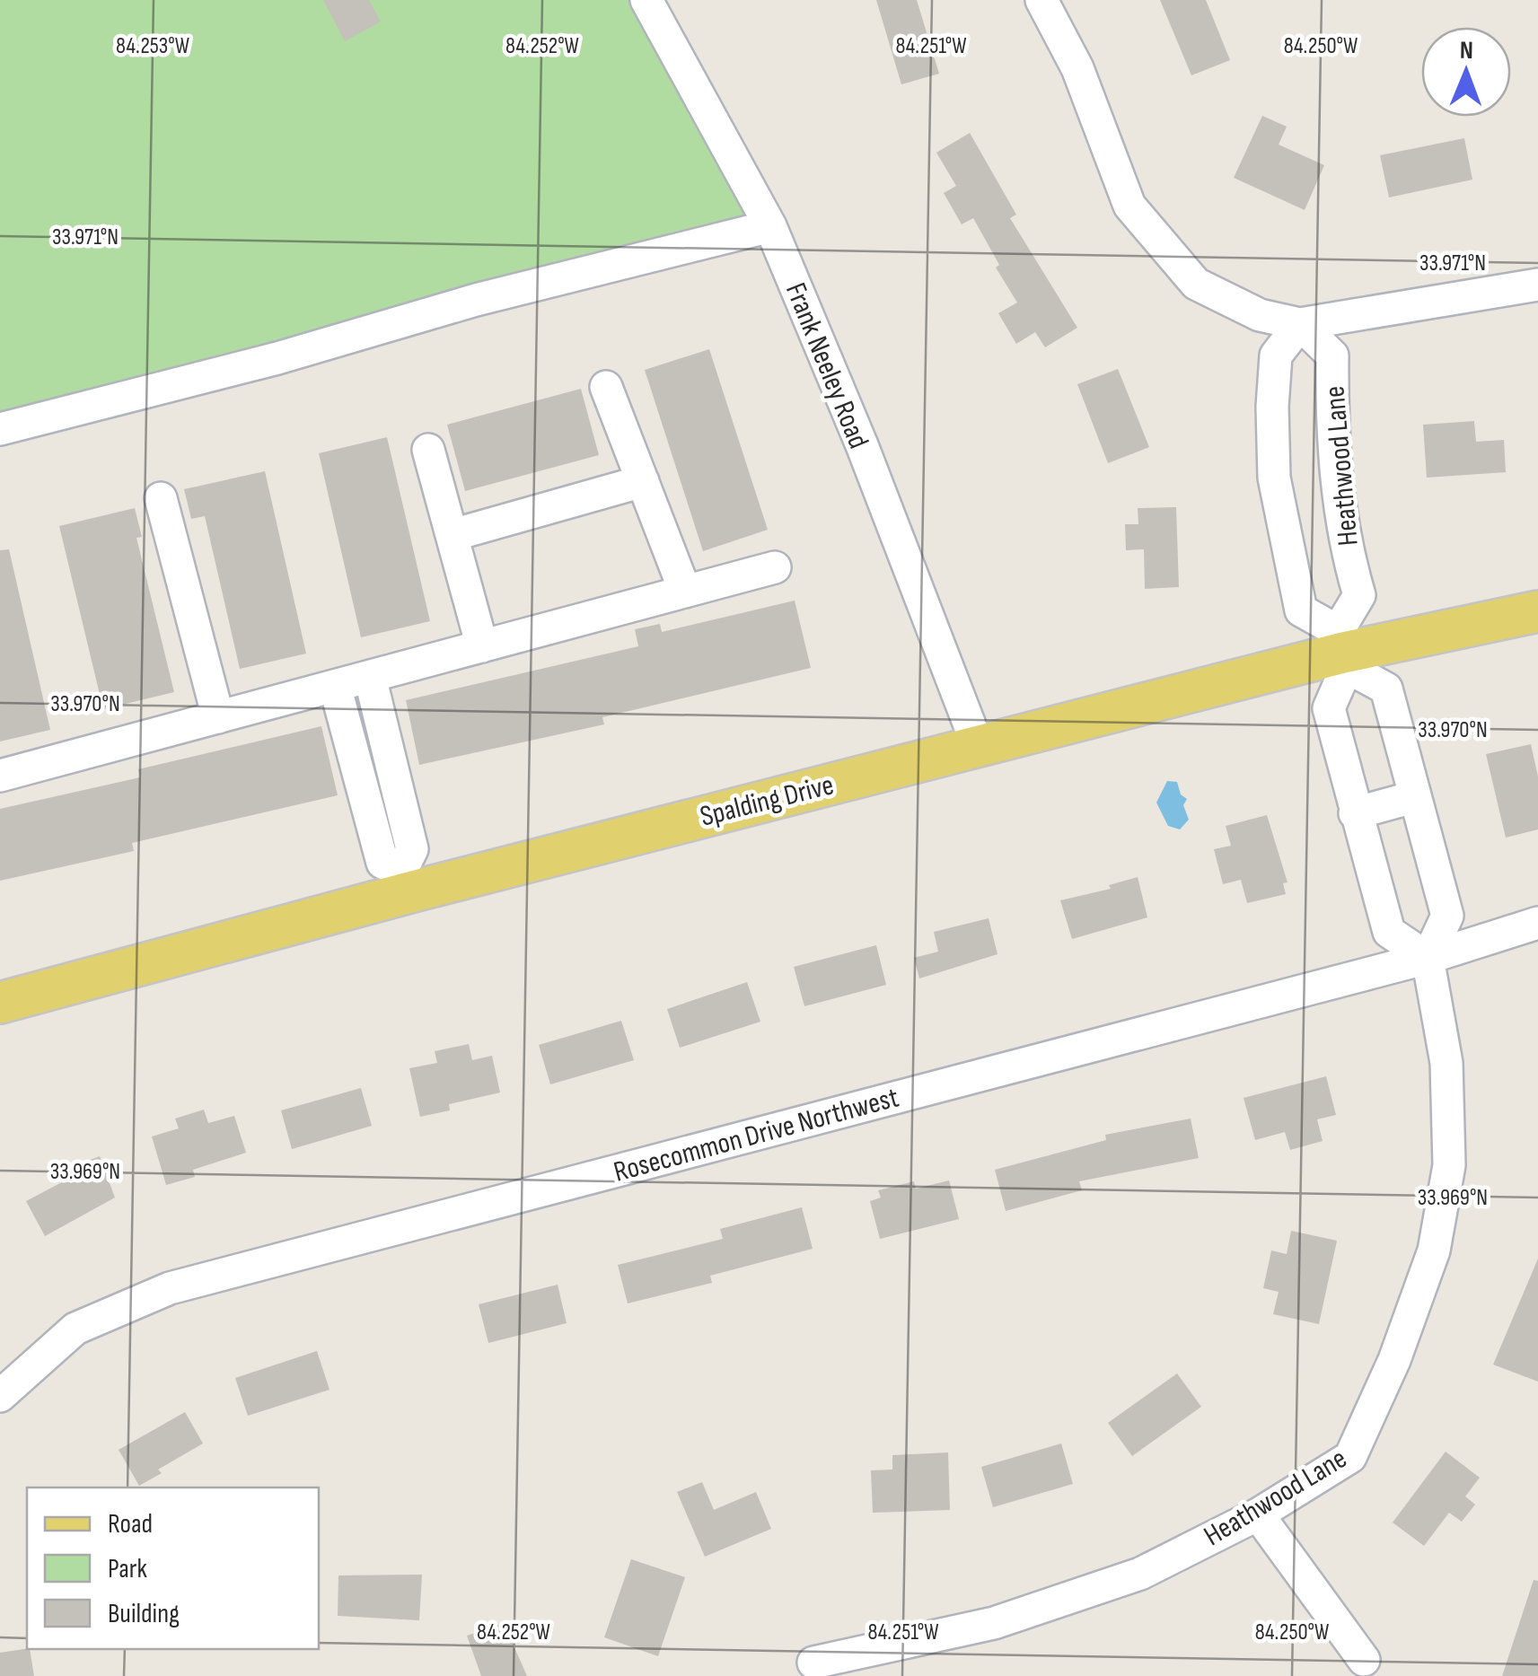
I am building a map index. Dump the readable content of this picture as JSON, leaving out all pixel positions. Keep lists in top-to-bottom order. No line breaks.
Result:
{"streets":{"main road":["Spalding Drive"],"street":["Frank Neeley Road","Heathwood Lane","Rosecommon Drive Northwest"]},"crossings":[["Frank Neeley Road","Spalding Drive"],["Heathwood Lane","Spalding Drive"],["Heathwood Lane","Rosecommon Drive Northwest"]],"legend":["Road","Park","Building"],"north":"top","coordinates":["84.253°W","84.252°W","84.251°W","84.250°W","33.971°N","33.970°N","33.969°N"]}
